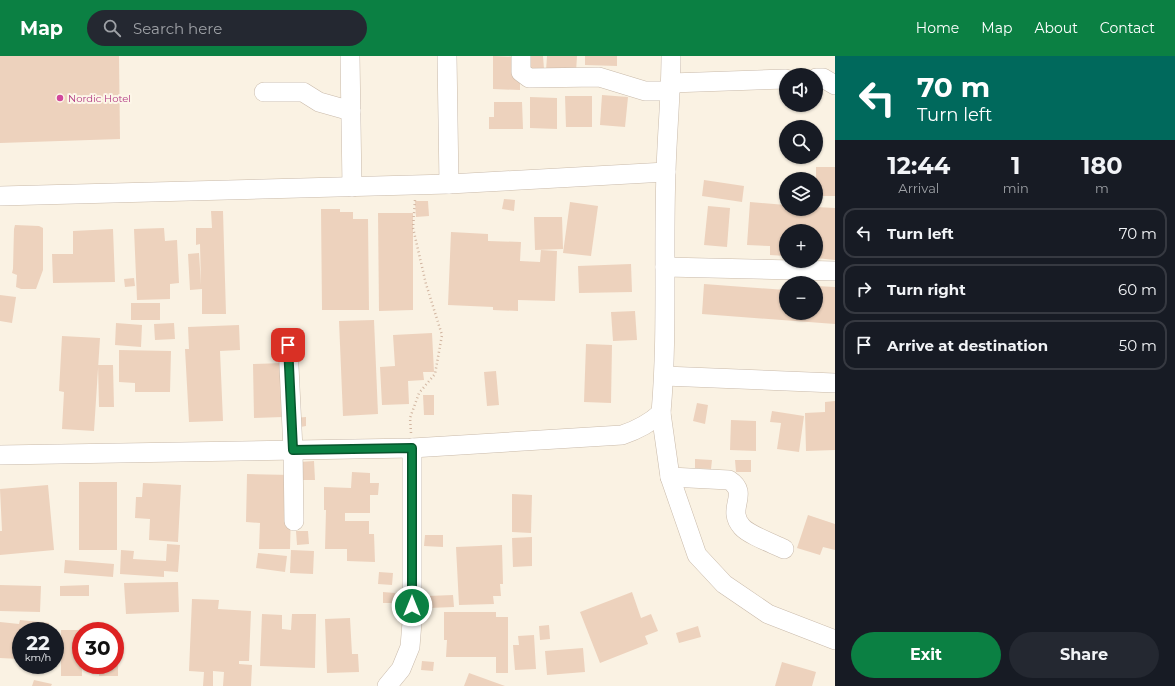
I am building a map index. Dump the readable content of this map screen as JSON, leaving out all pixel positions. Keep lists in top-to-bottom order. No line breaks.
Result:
{"places":["Nordic Hotel"],"page":{"header":"Map","search":"Search here","nav":["Home","Map","About","Contact"],"turn":["70 m","Turn left"],"map_buttons":["+","−"],"eta":["12:44","Arrival","1","min","180","m"],"list":[{"name":"Turn left","value":"70 m"},{"name":"Turn right","value":"60 m"},{"name":"Arrive at destination","value":"50 m"}],"speed":"22 km/h","limit":"30","buttons":["Exit","Share"]}}
